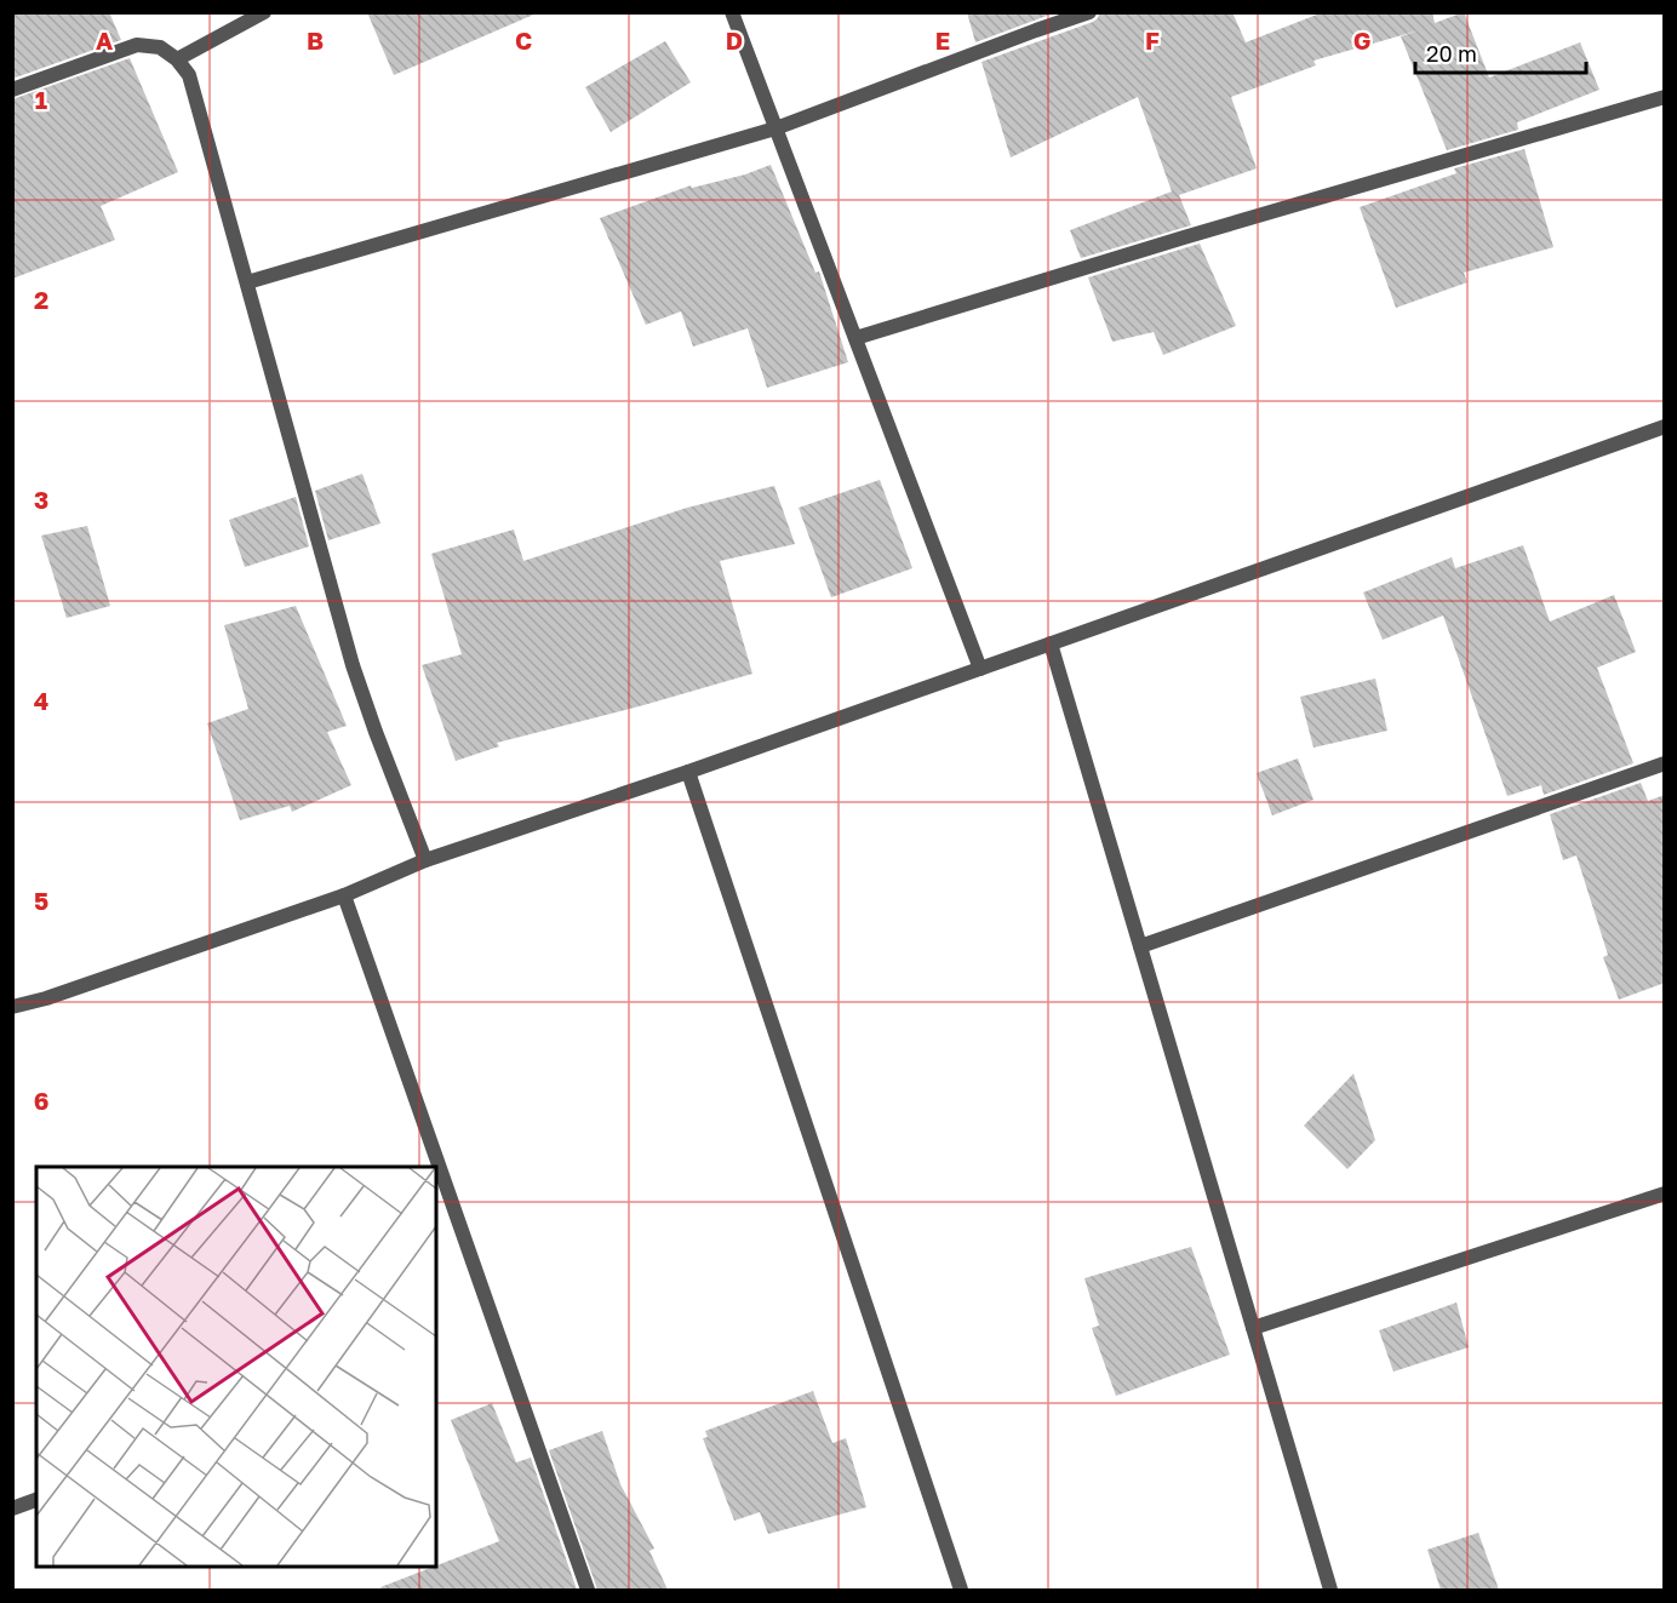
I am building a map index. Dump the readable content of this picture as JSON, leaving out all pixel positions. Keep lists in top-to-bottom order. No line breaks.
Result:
{"scale_bar":"20 m","grid":{"columns":["A","B","C","D","E","F","G"],"rows":["1","2","3","4","5","6"]}}
